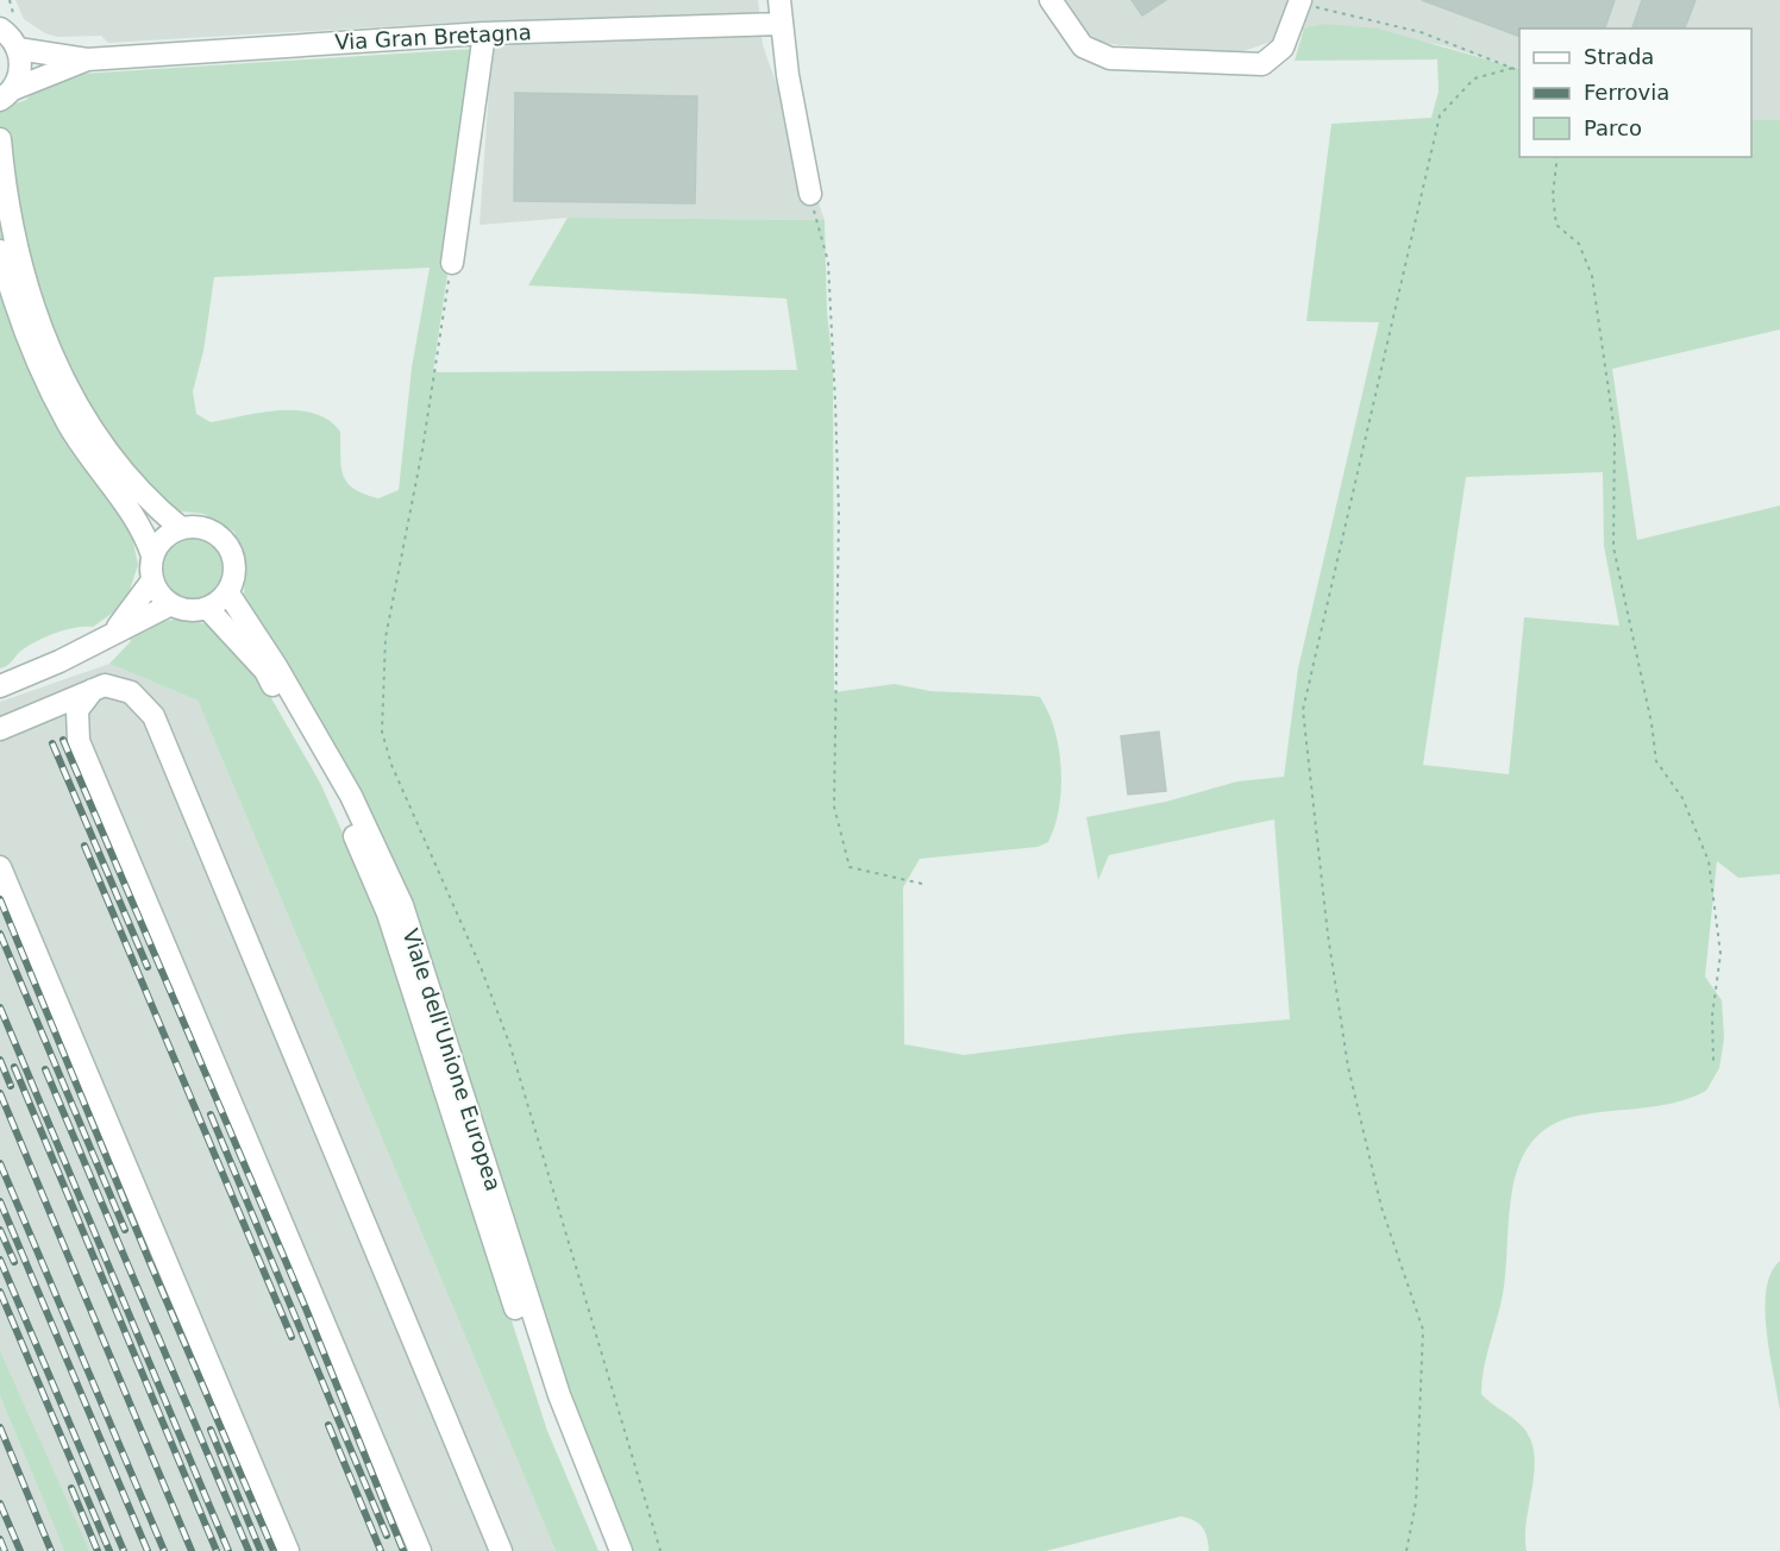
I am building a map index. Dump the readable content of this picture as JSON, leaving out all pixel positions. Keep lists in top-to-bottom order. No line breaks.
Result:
{"streets":{"street":["Via Gran Bretagna","Viale dell'Unione Europea"]},"legend":["Strada","Ferrovia","Parco"]}
